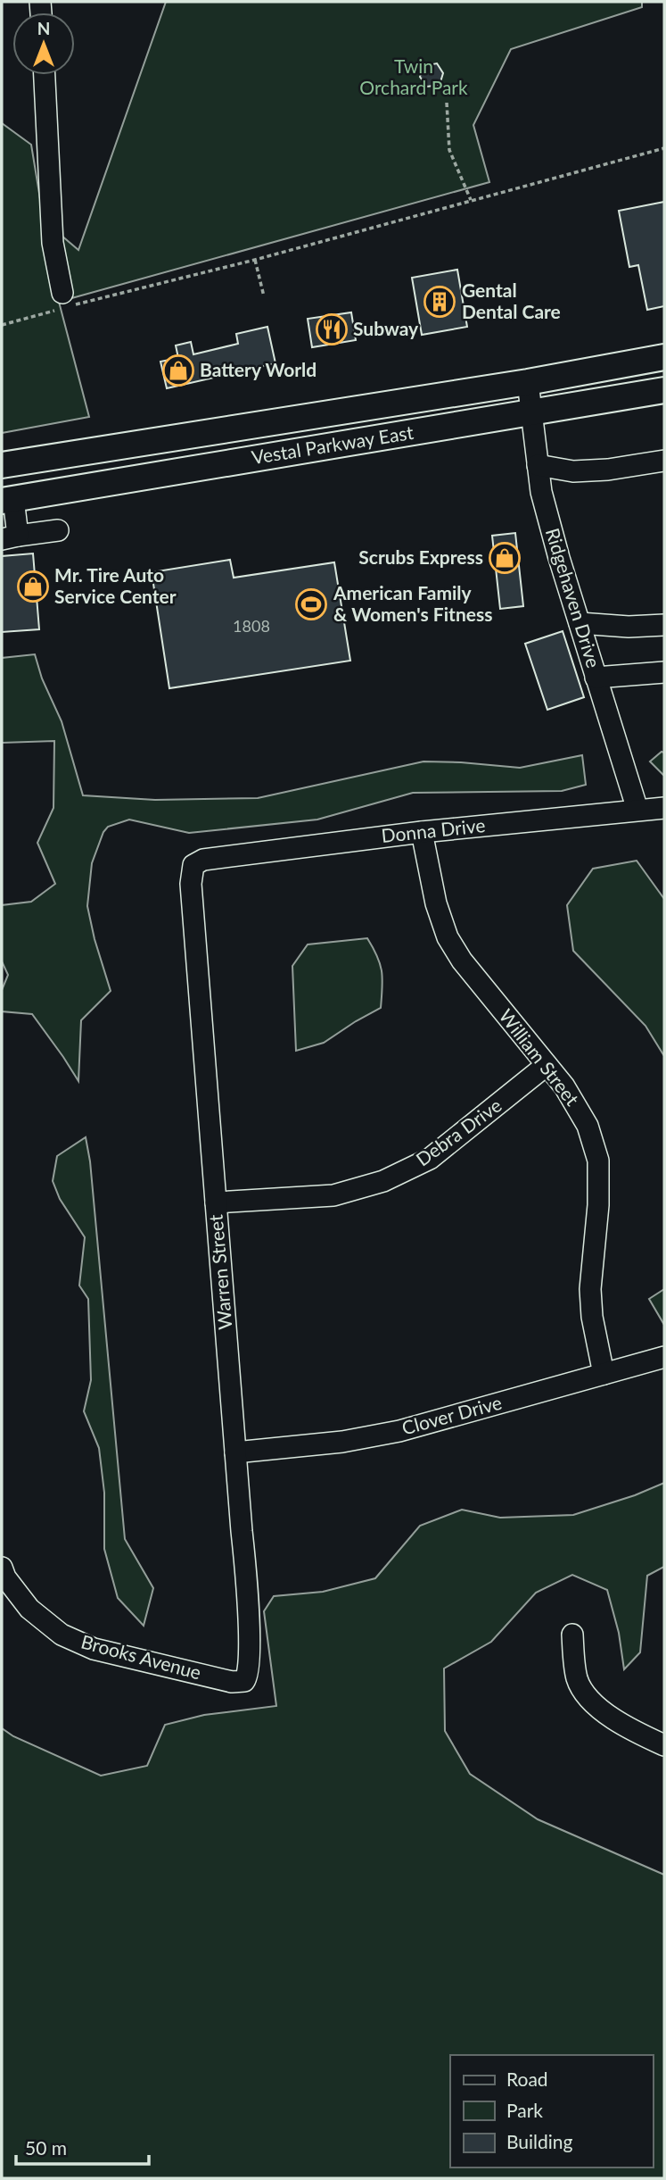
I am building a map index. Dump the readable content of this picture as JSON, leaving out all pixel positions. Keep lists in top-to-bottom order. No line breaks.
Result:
{"streets":{"main road":["Vestal Parkway East"],"street":["Ridgehaven Drive","Donna Drive","William Street","Debra Drive","Warren Street","Clover Drive","Brooks Avenue"]},"crossings":[["Vestal Parkway East","Ridgehaven Drive"],["Ridgehaven Drive","Donna Drive"],["Donna Drive","William Street"],["Donna Drive","Warren Street"],["William Street","Debra Drive"],["William Street","Clover Drive"],["Debra Drive","Warren Street"],["Warren Street","Clover Drive"],["Warren Street","Brooks Avenue"]],"parks":["Twin Orchard Park"],"places":{"building":["Gental Dental Care"],"restaurant":["Subway"],"shop":["Battery World","Scrubs Express","Mr. Tire Auto Service Center"],"sports":["American Family & Women's Fitness"]},"house_numbers":["1808"],"legend":["Road","Park","Building"],"scale_bar":"50 m","north":"top"}
